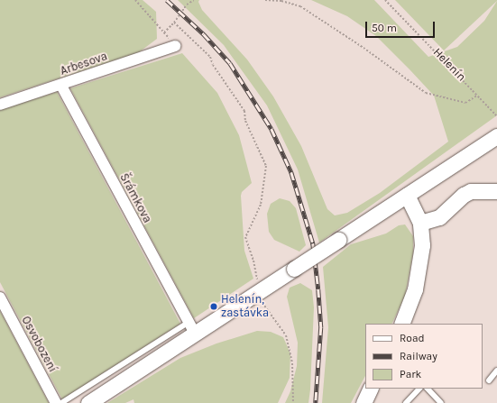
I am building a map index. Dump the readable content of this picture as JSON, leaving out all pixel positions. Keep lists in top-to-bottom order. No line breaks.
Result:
{"streets":{"street":["Arbesova","Šrámkova","Osvobození"],"path":["Helenín"]},"crossings":[["Arbesova","Šrámkova"]],"places":["Helenín, zastávka"],"legend":["Road","Railway","Park"],"scale_bar":"50 m"}
